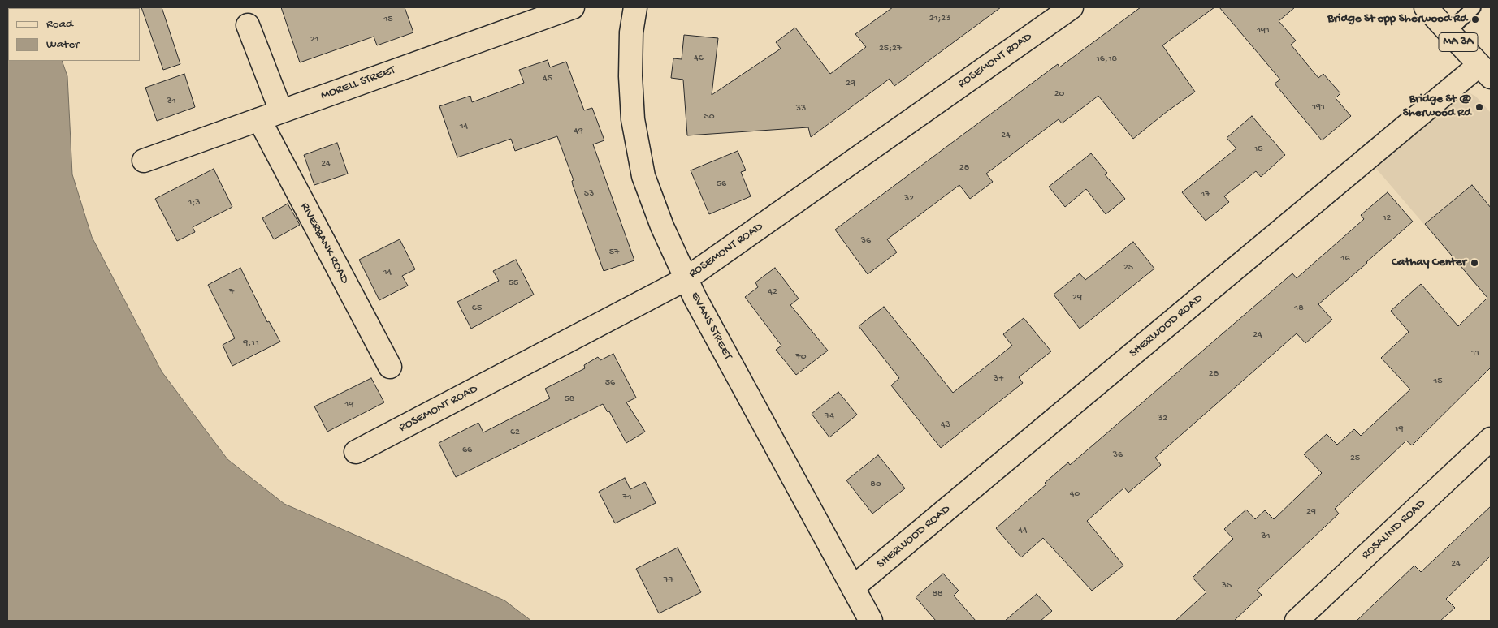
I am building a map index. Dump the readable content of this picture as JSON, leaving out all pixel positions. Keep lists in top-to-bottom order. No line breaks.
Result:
{"streets":{"street":["MA 3A","ROSEMONT ROAD","MORELL STREET","RIVERBANK ROAD","EVANS STREET","SHERWOOD ROAD","ROSALIND ROAD"]},"crossings":[["MA 3A","SHERWOOD ROAD"],["ROSEMONT ROAD","EVANS STREET"],["MORELL STREET","RIVERBANK ROAD"],["EVANS STREET","SHERWOOD ROAD"]],"places":["Bridge St opp Sherwood Rd","Bridge St @ Sherwood Rd","Cathay Center"],"house_numbers":["21;23","15","191","21","25;27","46","16;18","45","29","20","31","191","33","50","14","49","24","15","24","28","56","53","17","32","1;3","12","36","57","16","25","14","55","7","42","29","65","18","24","9;11","11","70","28","37","15","56","58","19","74","32","43","19","62","66","36","25","80","40","71","29","44","31","24","77","35","88"],"legend":["Road","Water"]}
